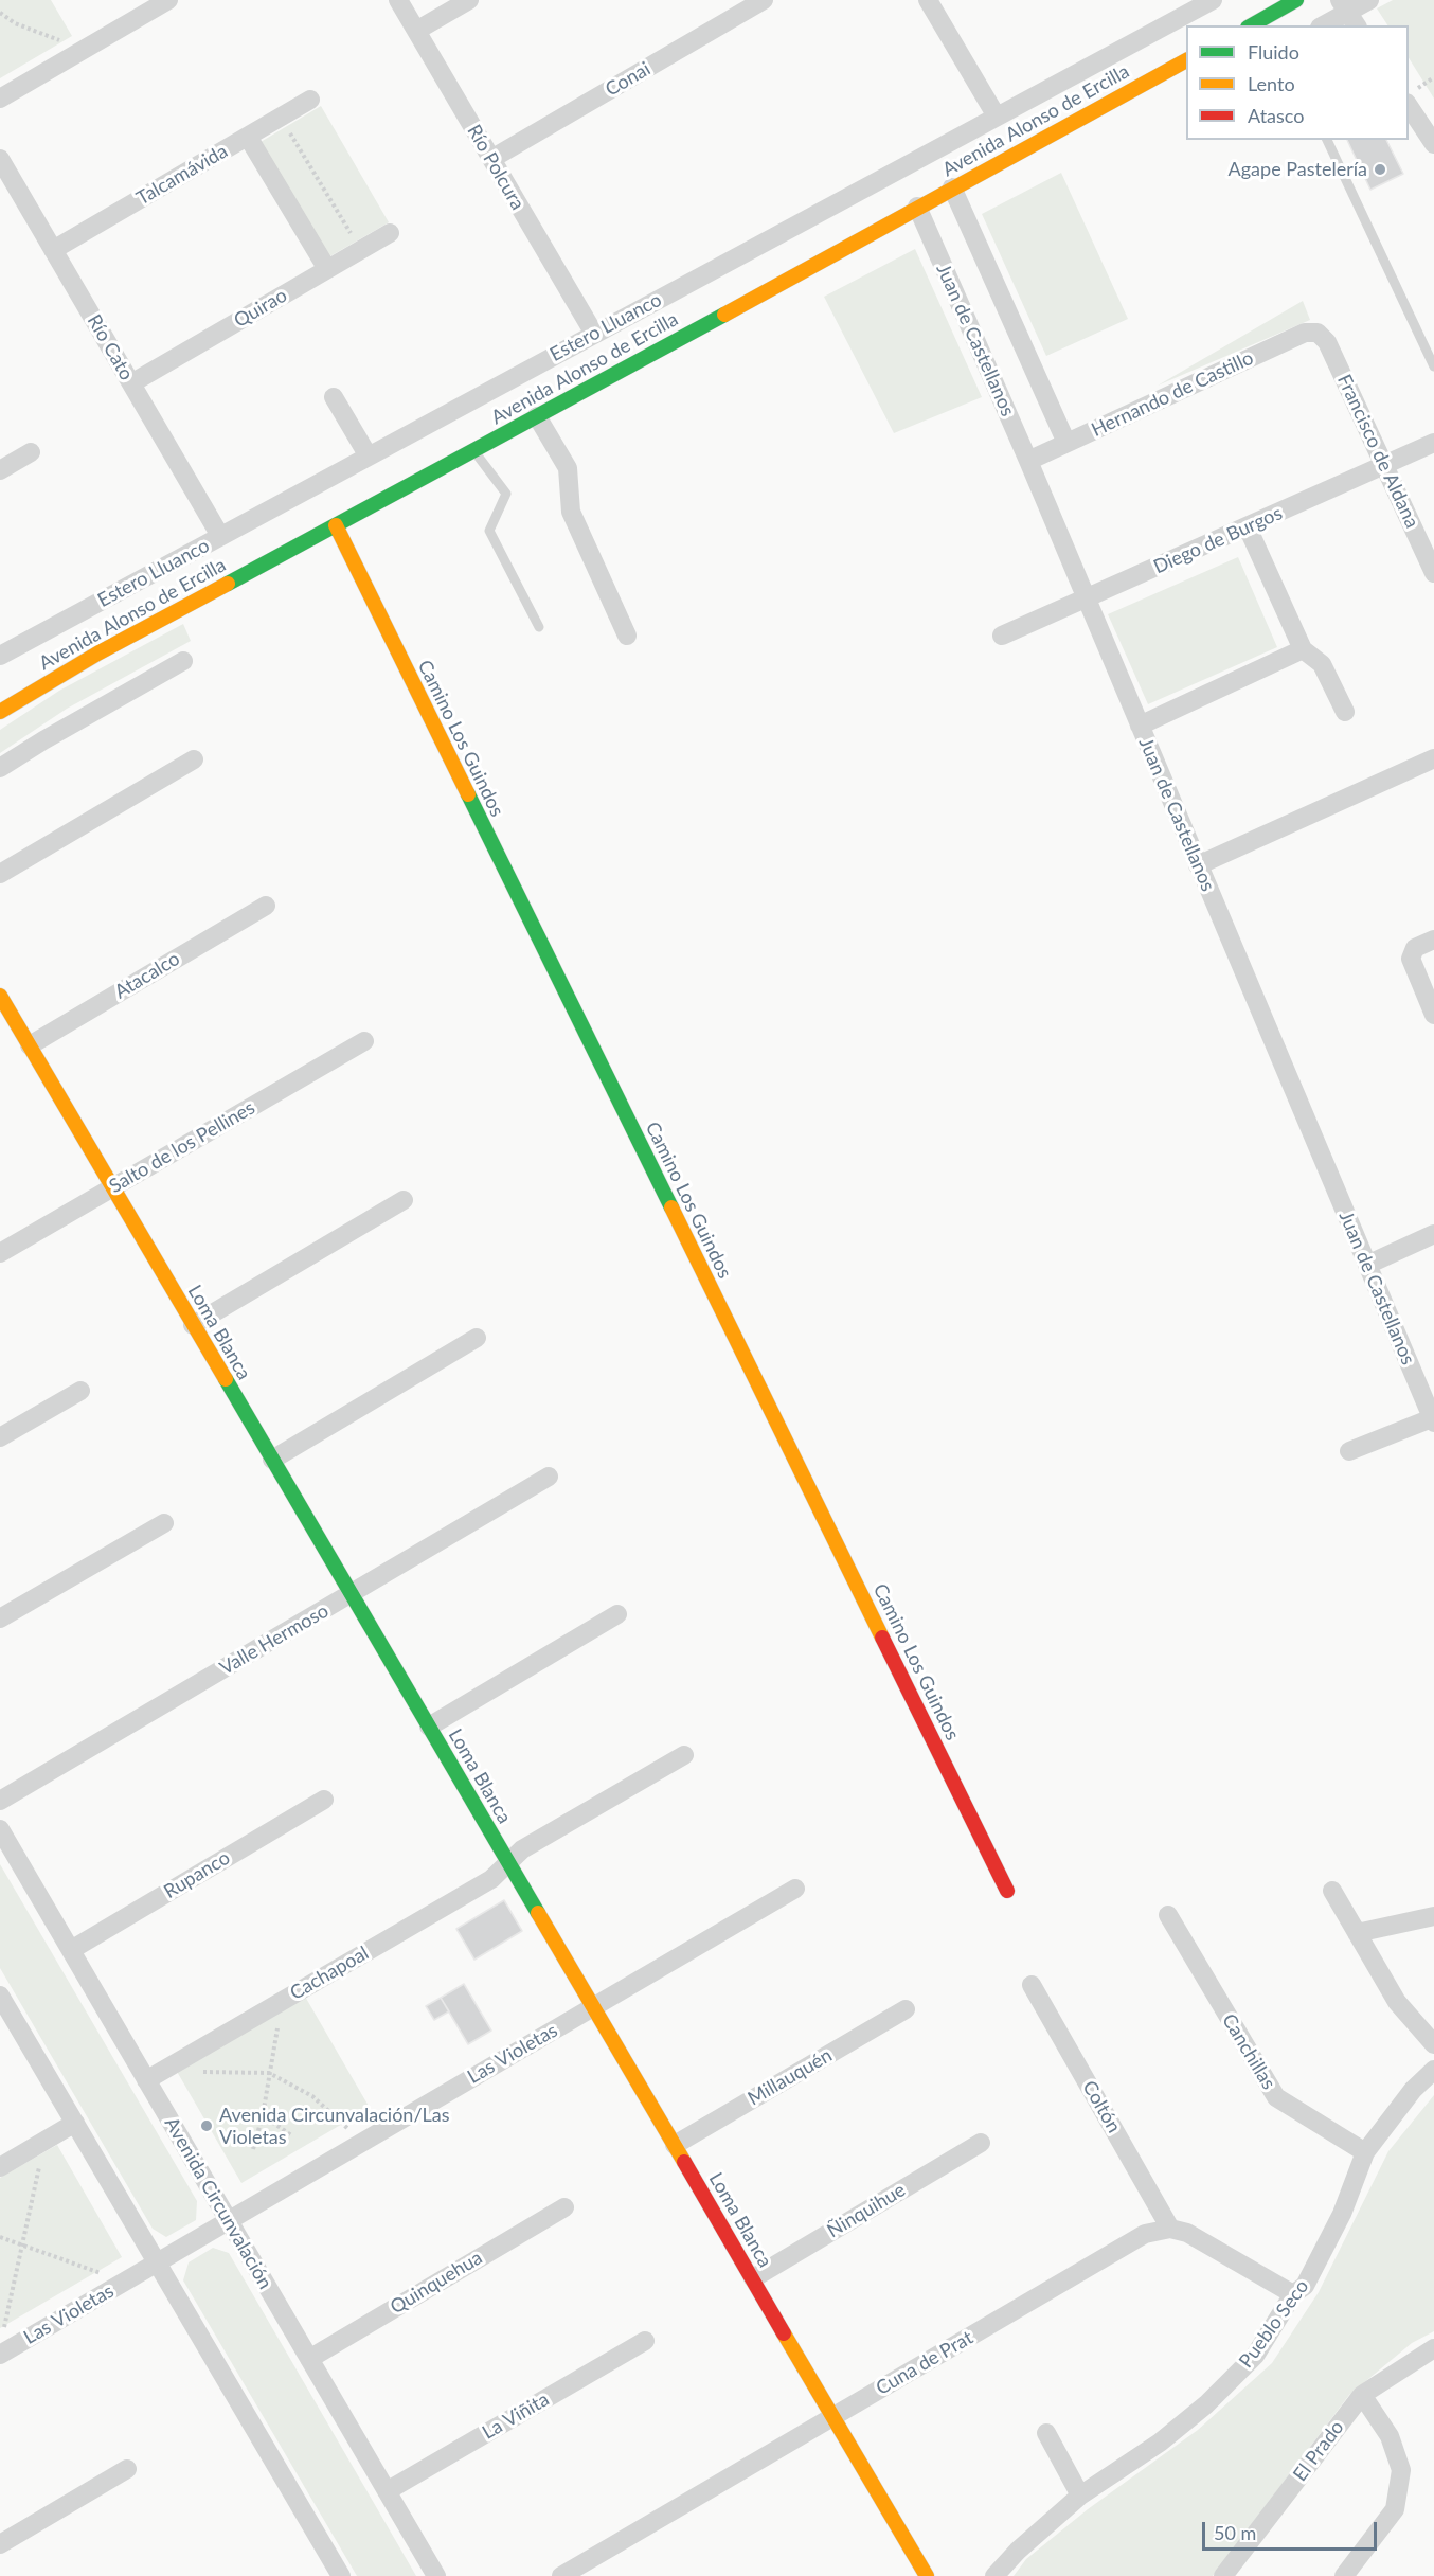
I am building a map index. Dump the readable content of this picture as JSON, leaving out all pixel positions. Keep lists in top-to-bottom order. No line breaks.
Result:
{"streets":{"street":["Conai","Avenida Alonso de Ercilla","Río Polcura","Talcamávida","Quirao","Estero Lluanco","Juan de Castellanos","Río Cato","Hernando de Castillo","Francisco de Aldana","Diego de Burgos","Camino Los Guindos","Atacalco","Salto de los Pellines","Loma Blanca","Valle Hermoso","Rupanco","Cachapoal","Canchillas","Las Violetas","Millauquén","Coltón","Avenida Circunvalación","Ñinquihue","Quinquehua","Pueblo Seco","Cuna de Prat","La Viñita","El Prado"]},"crossings":[["Conai","Río Polcura"],["Avenida Alonso de Ercilla","Juan de Castellanos"],["Avenida Alonso de Ercilla","Camino Los Guindos"],["Río Polcura","Estero Lluanco"],["Talcamávida","Río Cato"],["Quirao","Río Cato"],["Estero Lluanco","Río Cato"],["Juan de Castellanos","Hernando de Castillo"],["Juan de Castellanos","Diego de Burgos"],["Hernando de Castillo","Francisco de Aldana"],["Francisco de Aldana","Diego de Burgos"],["Atacalco","Loma Blanca"],["Salto de los Pellines","Loma Blanca"],["Loma Blanca","Valle Hermoso"],["Loma Blanca","Cachapoal"],["Loma Blanca","Las Violetas"],["Loma Blanca","Millauquén"],["Loma Blanca","Ñinquihue"],["Loma Blanca","Cuna de Prat"],["Rupanco","Avenida Circunvalación"],["Cachapoal","Avenida Circunvalación"],["Canchillas","Pueblo Seco"],["Las Violetas","Avenida Circunvalación"],["Coltón","Cuna de Prat"],["Avenida Circunvalación","Quinquehua"],["Avenida Circunvalación","La Viñita"]],"places":["Agape Pastelería","Avenida Circunvalación/Las Violetas"],"legend":["Fluido","Lento","Atasco"],"scale_bar":"50 m"}
